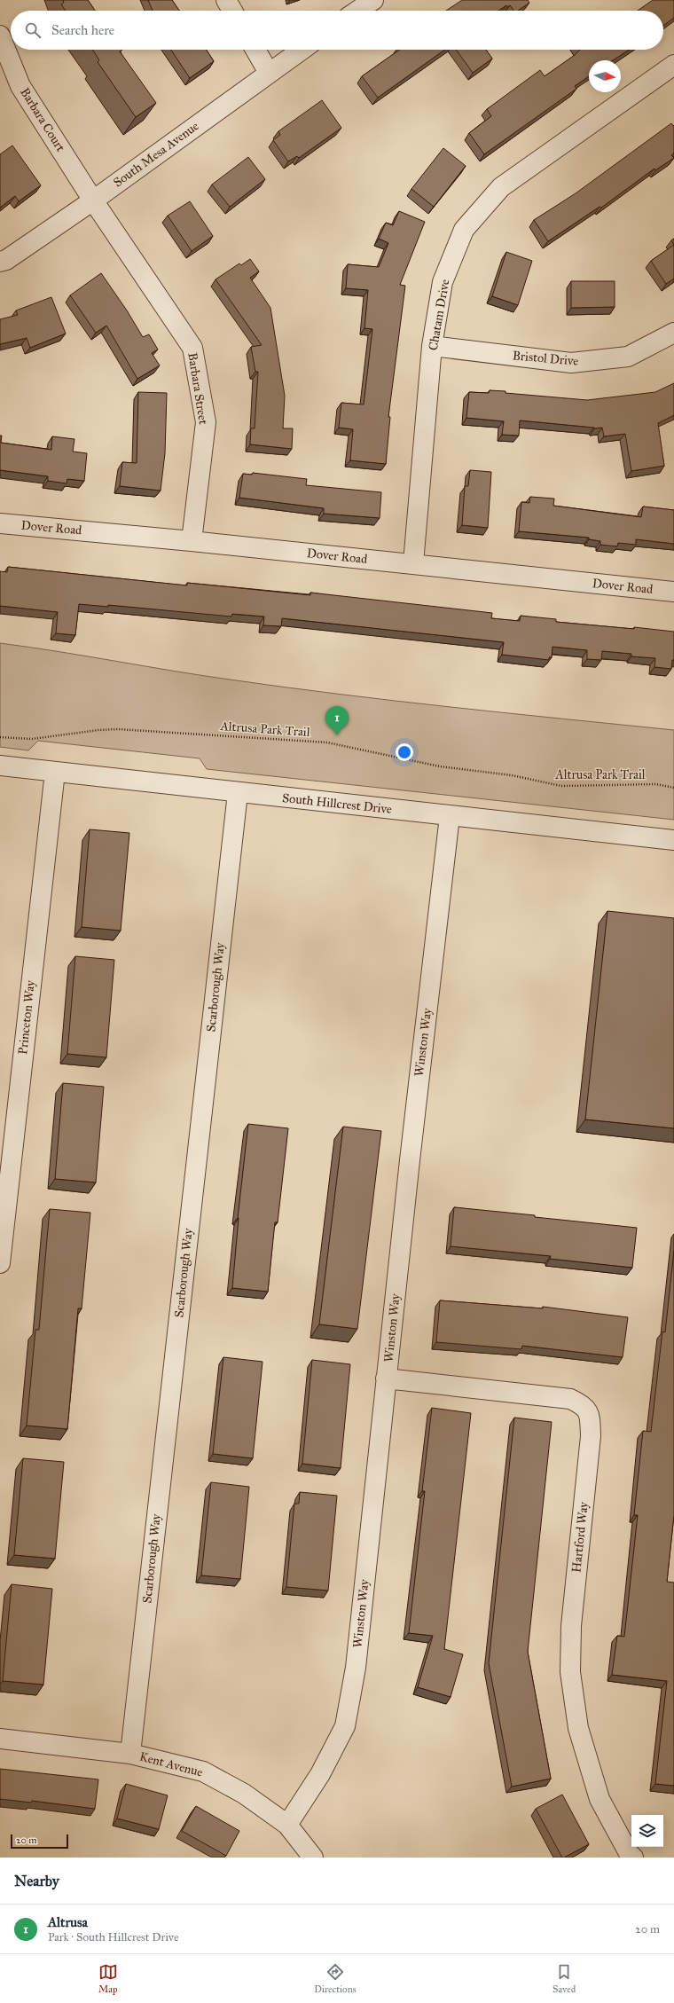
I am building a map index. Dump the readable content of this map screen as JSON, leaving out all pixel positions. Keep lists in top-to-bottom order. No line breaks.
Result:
{"streets":{"street":["Barbara Court","South Mesa Avenue","Chatam Drive","Bristol Drive","Barbara Street","Dover Road","South Hillcrest Drive","Scarborough Way","Princeton Way","Winston Way","Hartford Way","Kent Avenue"],"path":["Altrusa Park Trail"]},"crossings":[["Barbara Court","South Mesa Avenue"],["Barbara Court","Barbara Street"],["South Mesa Avenue","Barbara Street"],["Chatam Drive","Bristol Drive"],["Chatam Drive","Dover Road"],["Barbara Street","Dover Road"],["South Hillcrest Drive","Scarborough Way"],["South Hillcrest Drive","Princeton Way"],["South Hillcrest Drive","Winston Way"],["Scarborough Way","Kent Avenue"],["Winston Way","Hartford Way"],["Winston Way","Kent Avenue"]],"scale_bar":"20 m","north":"right","page":{"search":"Search here","pins":"1","scale":"20 m","heading":"Nearby","list":[{"mark":"1","name":"Altrusa","note":"Park · South Hillcrest Drive","value":"20 m"}],"nav":["Map","Directions","Saved"]}}
